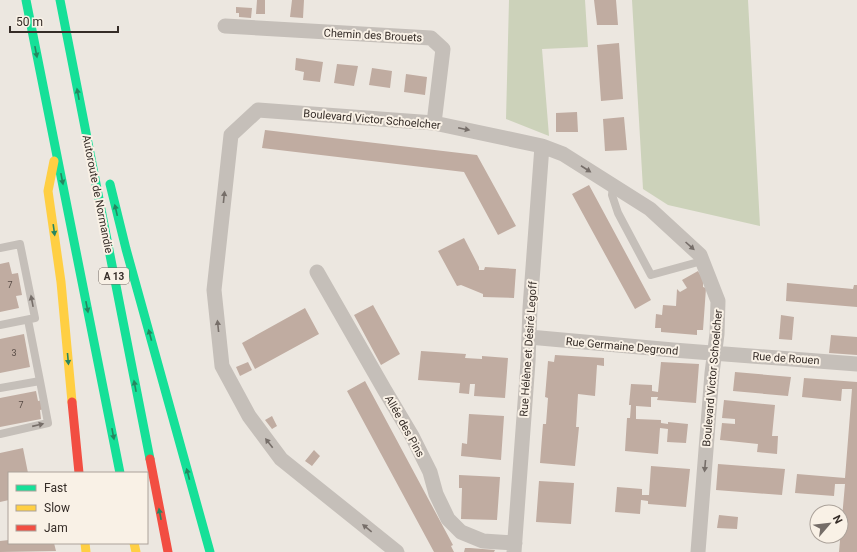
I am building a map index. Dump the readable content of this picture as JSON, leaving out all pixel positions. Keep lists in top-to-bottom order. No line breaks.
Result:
{"streets":{"highway":["Autoroute de Normandie","A 13"],"street":["Chemin des Brouets","Boulevard Victor Schoelcher","Rue Germaine Degrond","Rue Hélène et Désiré Legoff","Rue de Rouen","Allée des Pins"]},"crossings":[["Chemin des Brouets","Boulevard Victor Schoelcher"],["Boulevard Victor Schoelcher","Rue Germaine Degrond"],["Boulevard Victor Schoelcher","Rue Hélène et Désiré Legoff"],["Boulevard Victor Schoelcher","Rue de Rouen"],["Rue Germaine Degrond","Rue Hélène et Désiré Legoff"],["Rue Germaine Degrond","Rue de Rouen"],["Rue Hélène et Désiré Legoff","Allée des Pins"]],"house_numbers":["7","3","7"],"legend":["Fast","Slow","Jam"],"scale_bar":"50 m","north":"top right"}
